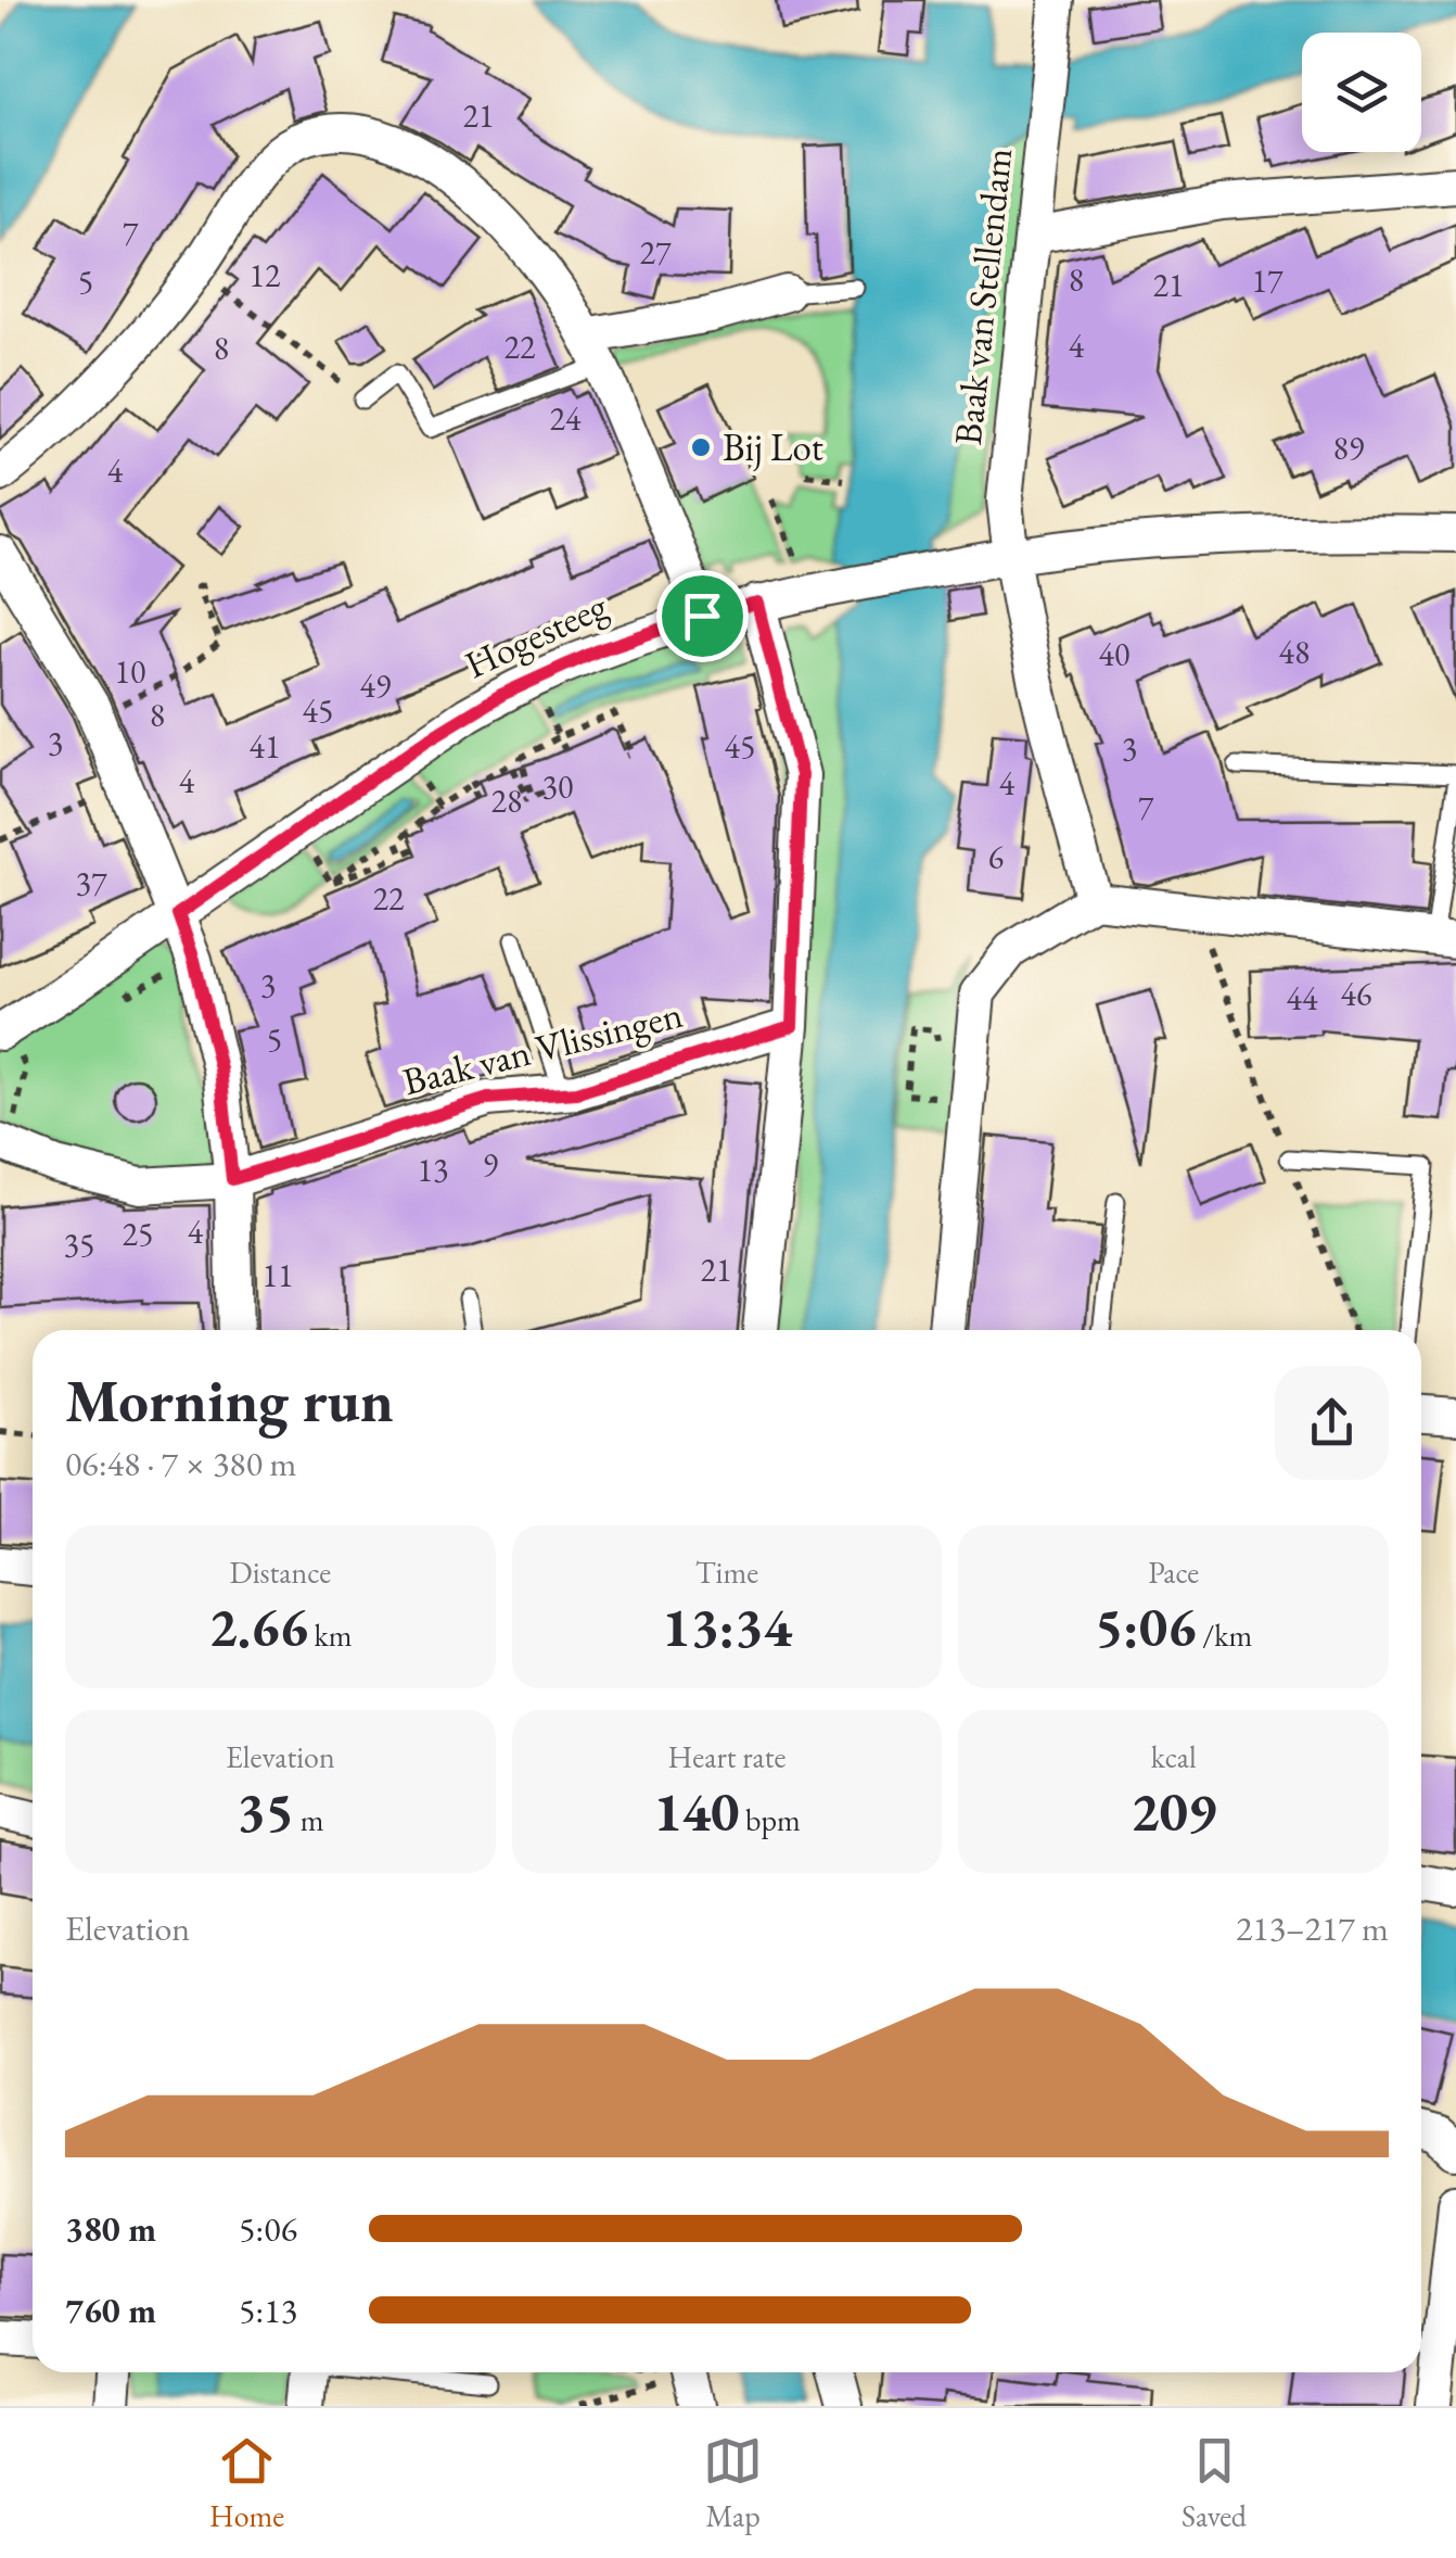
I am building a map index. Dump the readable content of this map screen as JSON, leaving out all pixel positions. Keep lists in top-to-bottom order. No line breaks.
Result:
{"streets":{"street":["Baak van Stellendam","Hogesteeg","Baak van Vlissingen"]},"crossings":[["Baak van Stellendam","Hogesteeg"]],"places":["Bij Lot"],"house_numbers":["21","7","27","12","8","17","5","21","4","22","8","24","89","4","48","40","10","49","45","8","3","41","45","3","4","4","30","28","7","6","37","22","3","46","44","5","9","13","4","25","35","21","11"],"page":{"heading":["Morning run","06:48 · 7 × 380 m"],"stats":[["Distance","2.66 km"],["Time","13:34"],["Pace","5:06 /km"],["Elevation","35 m"],["Heart rate","140 bpm"],["kcal","209"]],"chart":["Elevation","213–217 m"],"list":[{"name":"380 m","note":"5:06"},{"name":"760 m","note":"5:13"}],"tabs":["Home","Map","Saved"]}}
